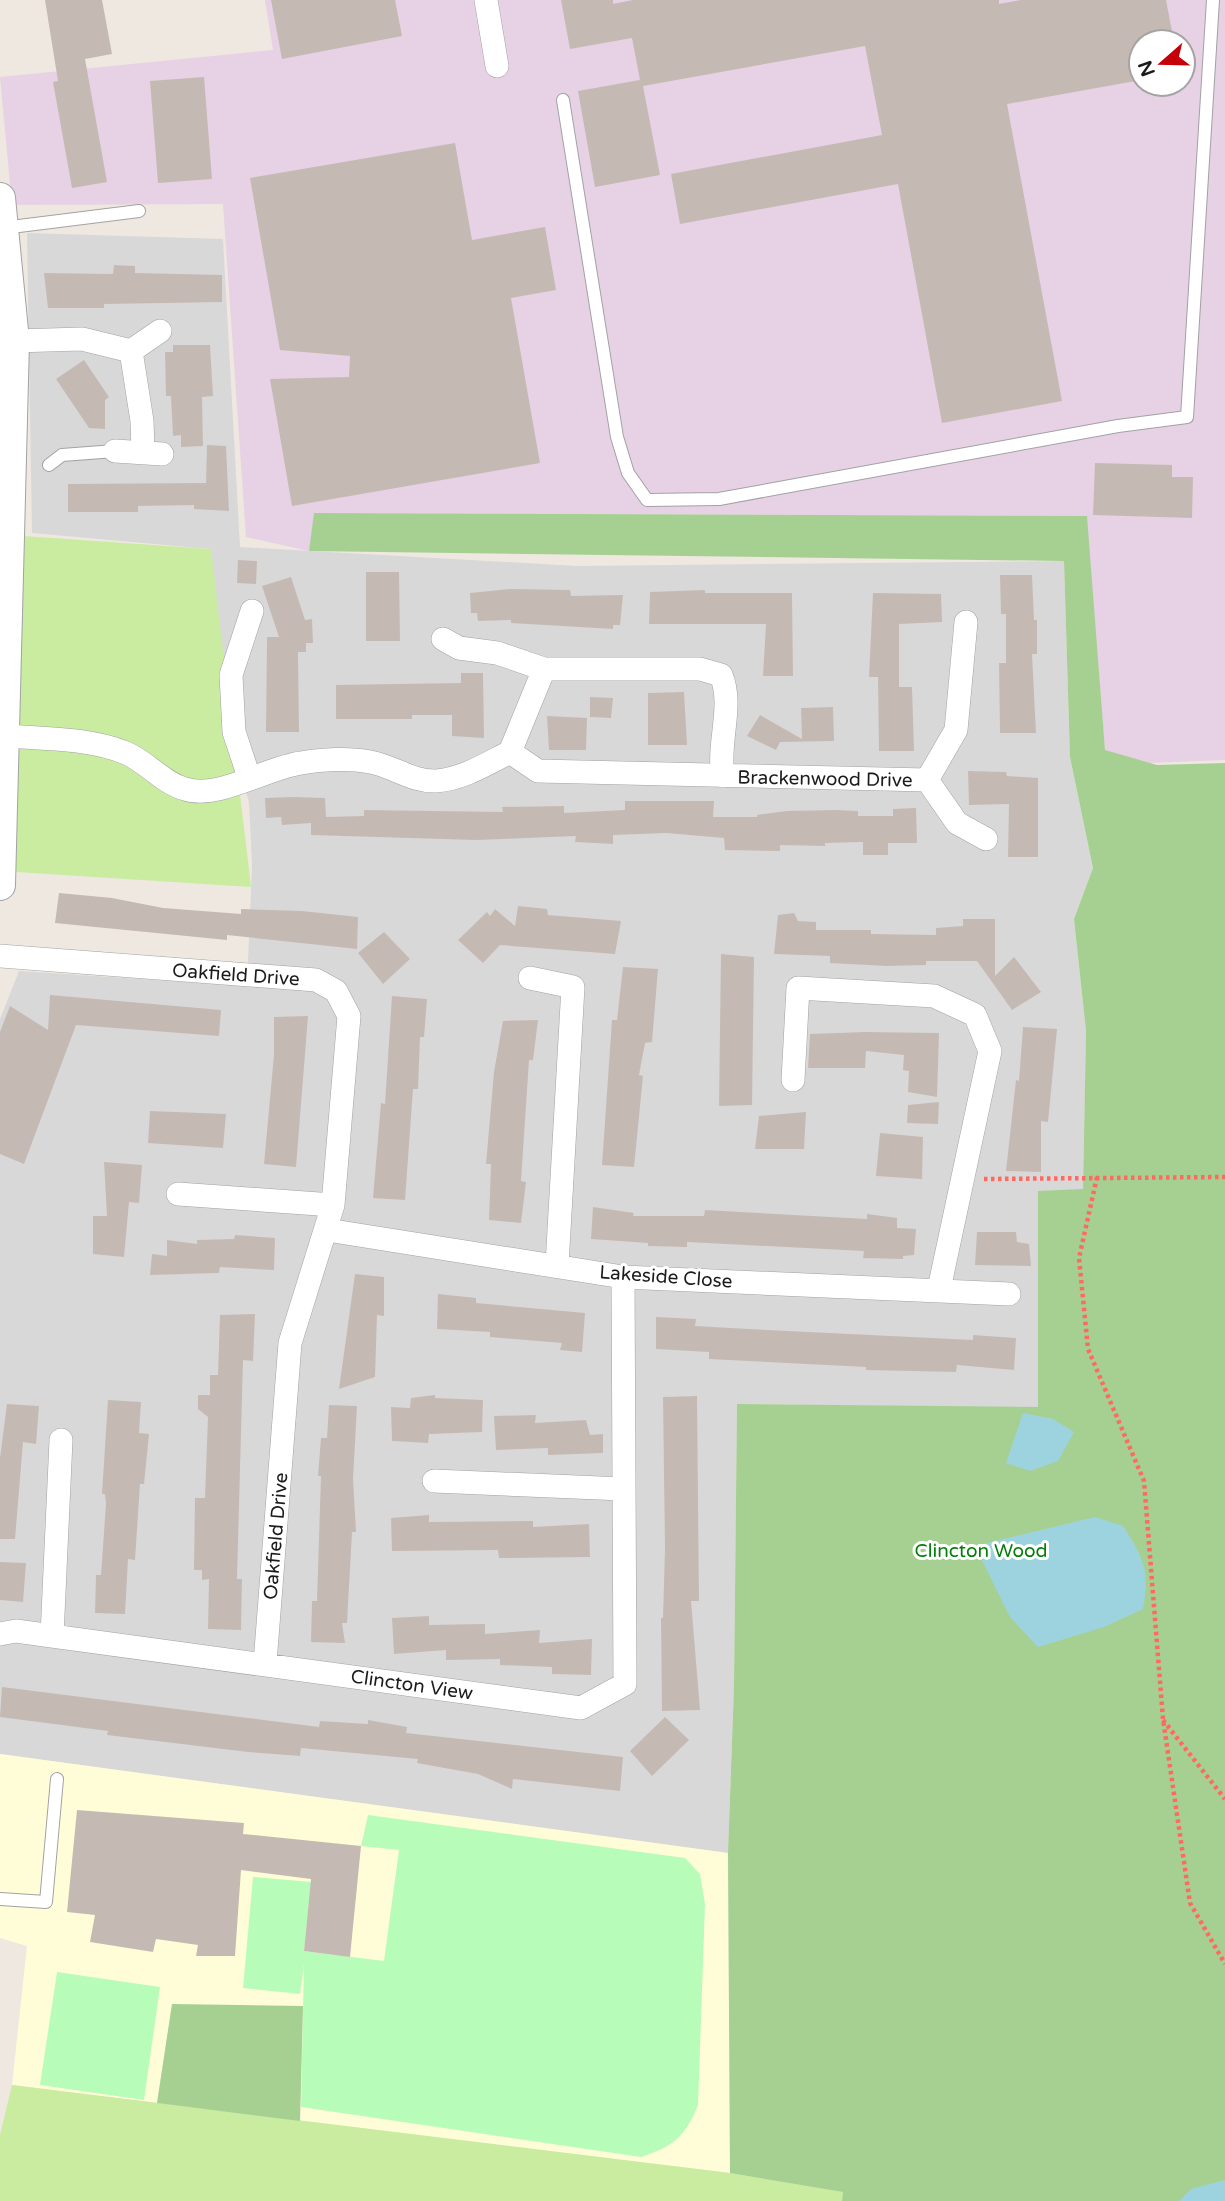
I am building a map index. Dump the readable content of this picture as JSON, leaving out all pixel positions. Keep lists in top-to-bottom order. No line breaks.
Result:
{"streets":{"street":["Brackenwood Drive","Oakfield Drive","Lakeside Close","Clincton View"]},"crossings":[["Oakfield Drive","Lakeside Close"],["Oakfield Drive","Clincton View"],["Lakeside Close","Clincton View"]],"parks":["Clincton Wood"],"north":"left"}
